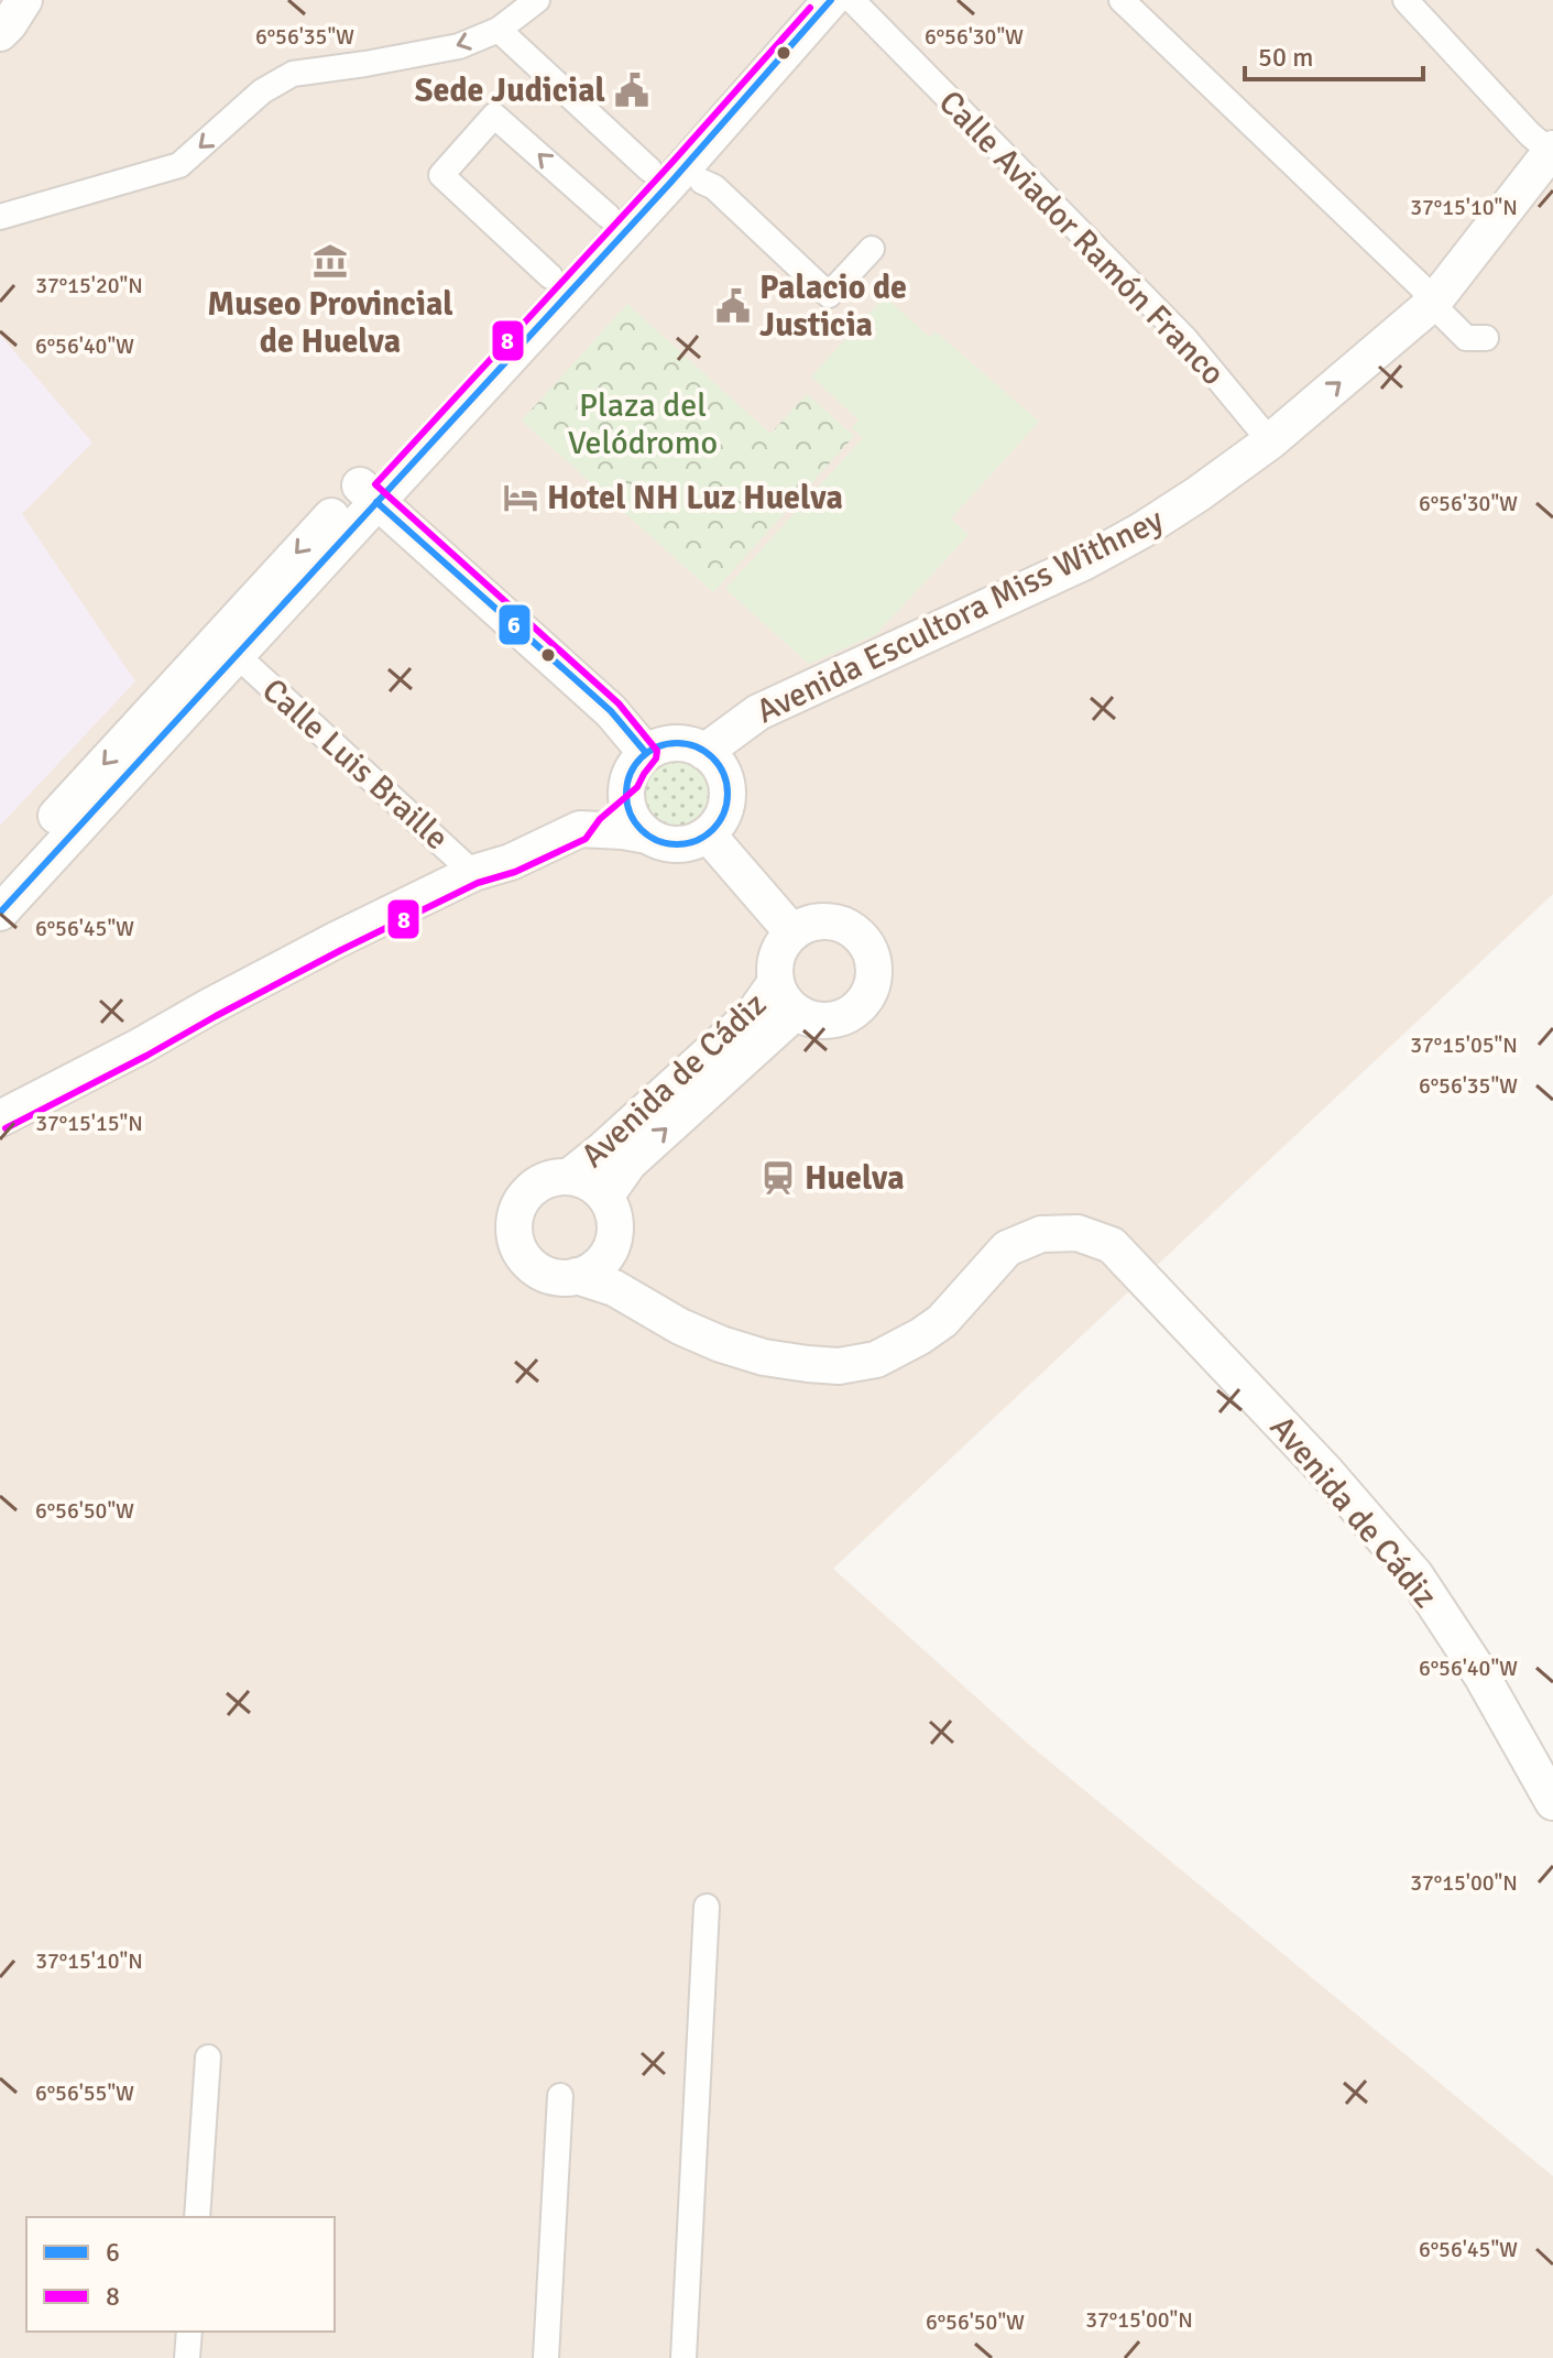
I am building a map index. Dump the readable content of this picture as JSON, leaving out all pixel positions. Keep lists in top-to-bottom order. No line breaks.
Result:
{"streets":{"street":["Calle Aviador Ramón Franco","Avenida Escultora Miss Withney","Calle Luis Braille","Avenida de Cádiz"]},"crossings":[["Calle Aviador Ramón Franco","Avenida Escultora Miss Withney"]],"parks":["Plaza del Velódromo"],"places":{"public building":["Sede Judicial","Palacio de Justicia"],"museum":["Museo Provincial de Huelva"],"hotel":["Hotel NH Luz Huelva"],"station":["Huelva"]},"lines":["transit line 6","transit line 8"],"legend":["6","8"],"scale_bar":"50 m","coordinates":["6°56'35\"W","6°56'30\"W","37°15'10\"N","37°15'20\"N","6°56'40\"W","6°56'45\"W","37°15'05\"N","37°15'15\"N","6°56'50\"W","37°15'00\"N","6°56'55\"W"]}
